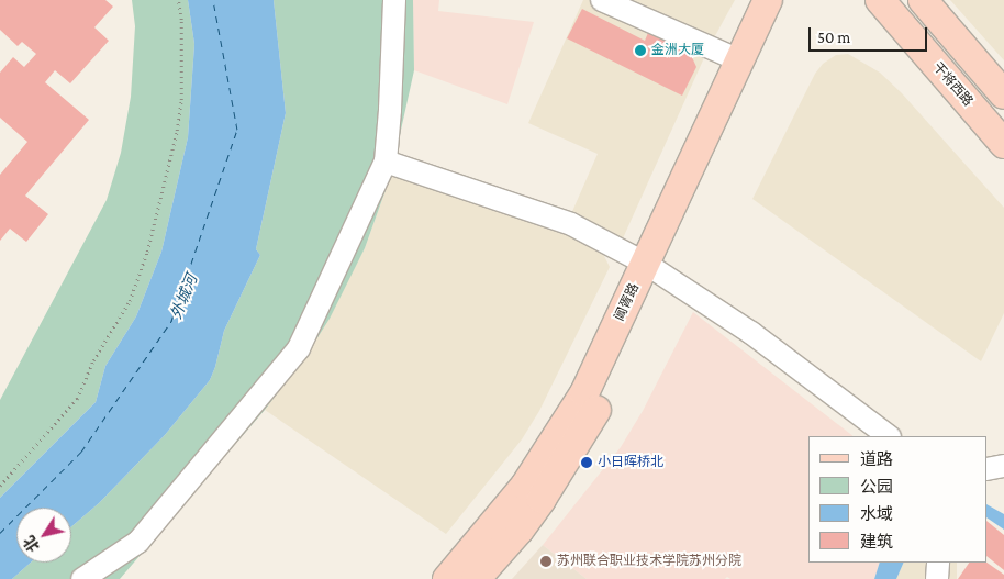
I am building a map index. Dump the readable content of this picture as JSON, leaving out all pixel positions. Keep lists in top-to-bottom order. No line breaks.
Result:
{"streets":{"main road":["干将西路","阊胥路"]},"water":["外城河"],"places":["金洲大厦","小日晖桥北","苏州联合职业技术学院苏州分院"],"legend":["道路","公园","水域","建筑"],"scale_bar":"50 m","north":"bottom left"}
